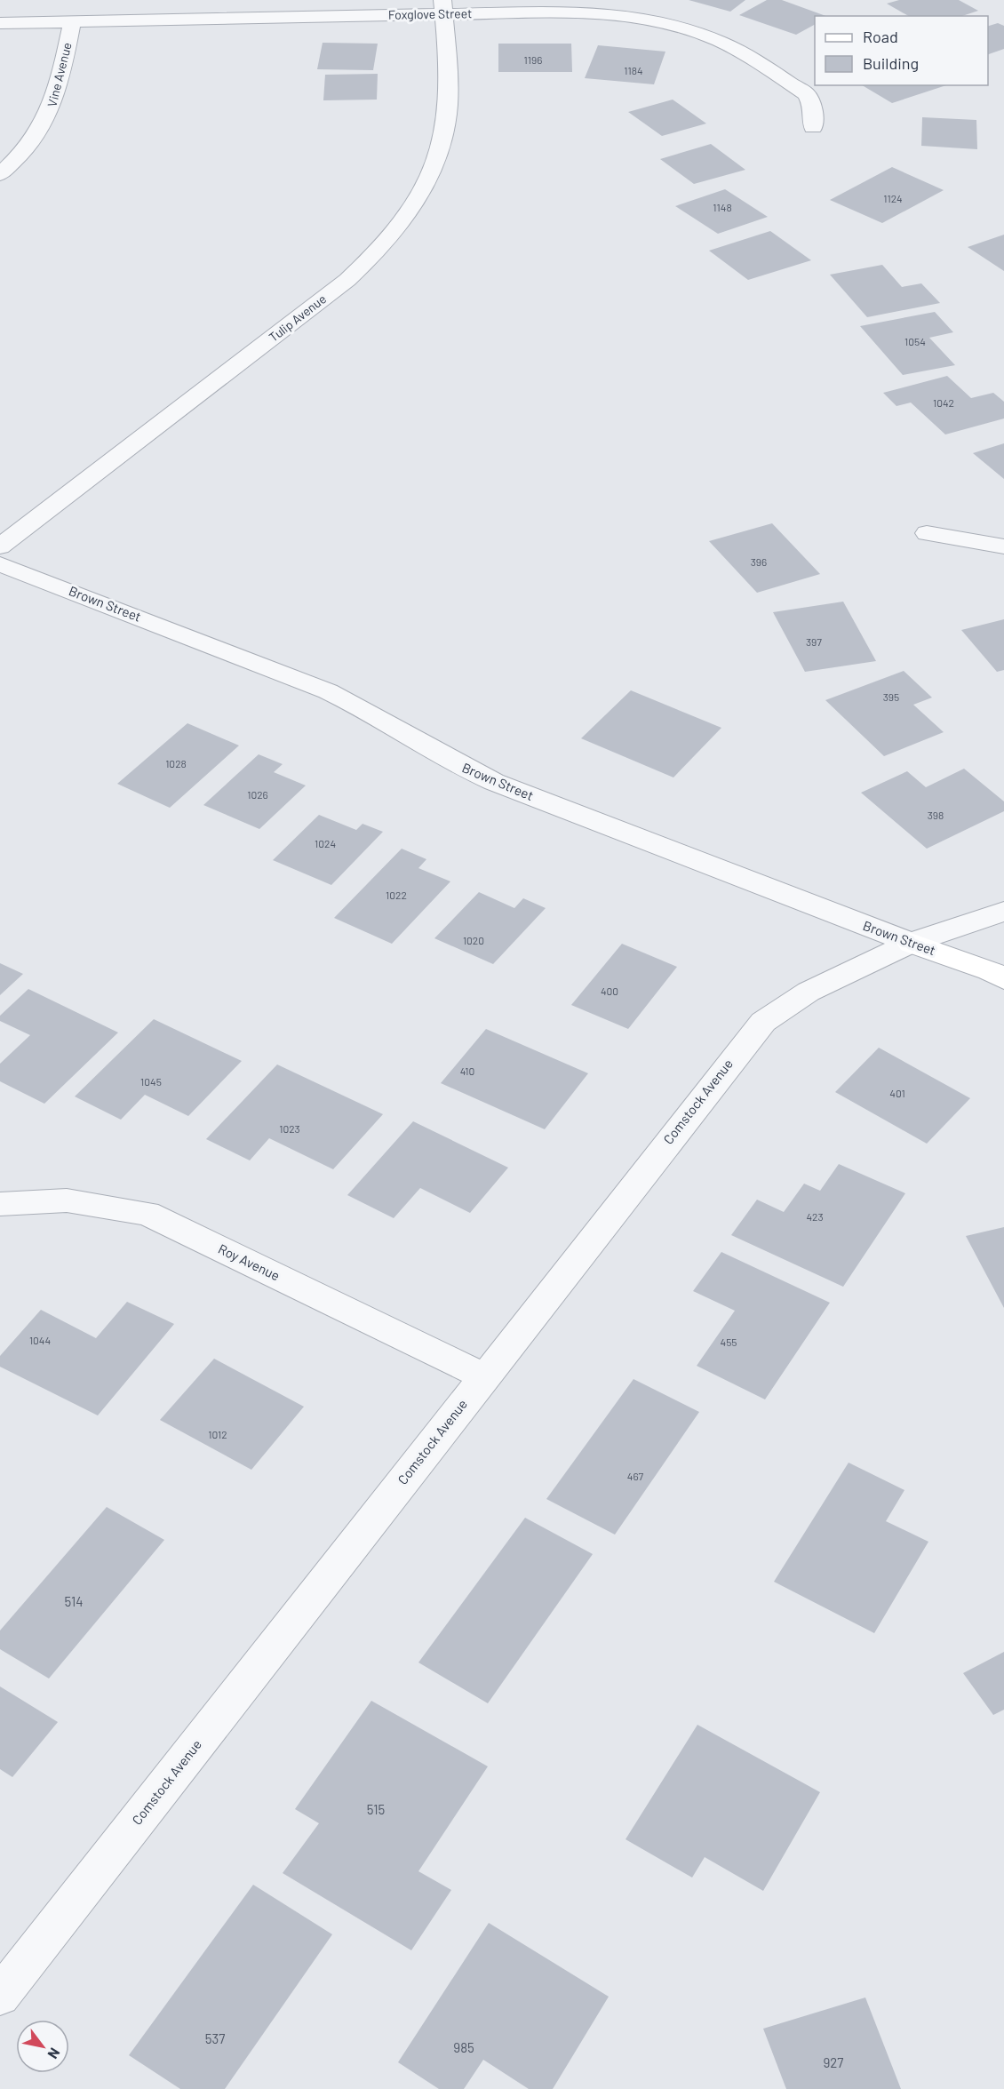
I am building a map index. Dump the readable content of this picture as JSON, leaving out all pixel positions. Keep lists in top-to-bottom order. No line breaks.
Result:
{"streets":{"street":["Foxglove Street","Vine Avenue","Tulip Avenue","Brown Street","Comstock Avenue","Roy Avenue"]},"crossings":[["Foxglove Street","Vine Avenue"],["Foxglove Street","Tulip Avenue"],["Brown Street","Comstock Avenue"],["Comstock Avenue","Roy Avenue"]],"house_numbers":["1196","1184","1124","1148","1054","1042","396","397","395","1028","1026","398","1024","1022","1020","400","410","1045","401","1023","423","1044","455","1012","467","514","515","537","985","927"],"legend":["Road","Building"],"north":"bottom right"}
